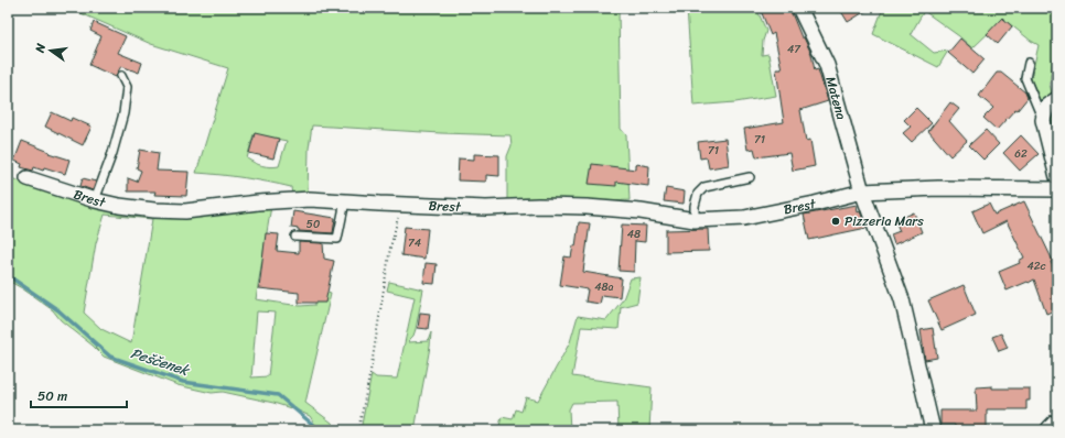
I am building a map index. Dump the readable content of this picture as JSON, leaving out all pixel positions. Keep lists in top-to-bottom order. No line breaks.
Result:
{"streets":{"street":["Matena","Brest"]},"crossings":[["Matena","Brest"]],"water":["Peščenek"],"places":["Pizzeria Mars"],"house_numbers":["47","71","71","62","50","48","74","42c","48a"],"scale_bar":"50 m","north":"left"}
